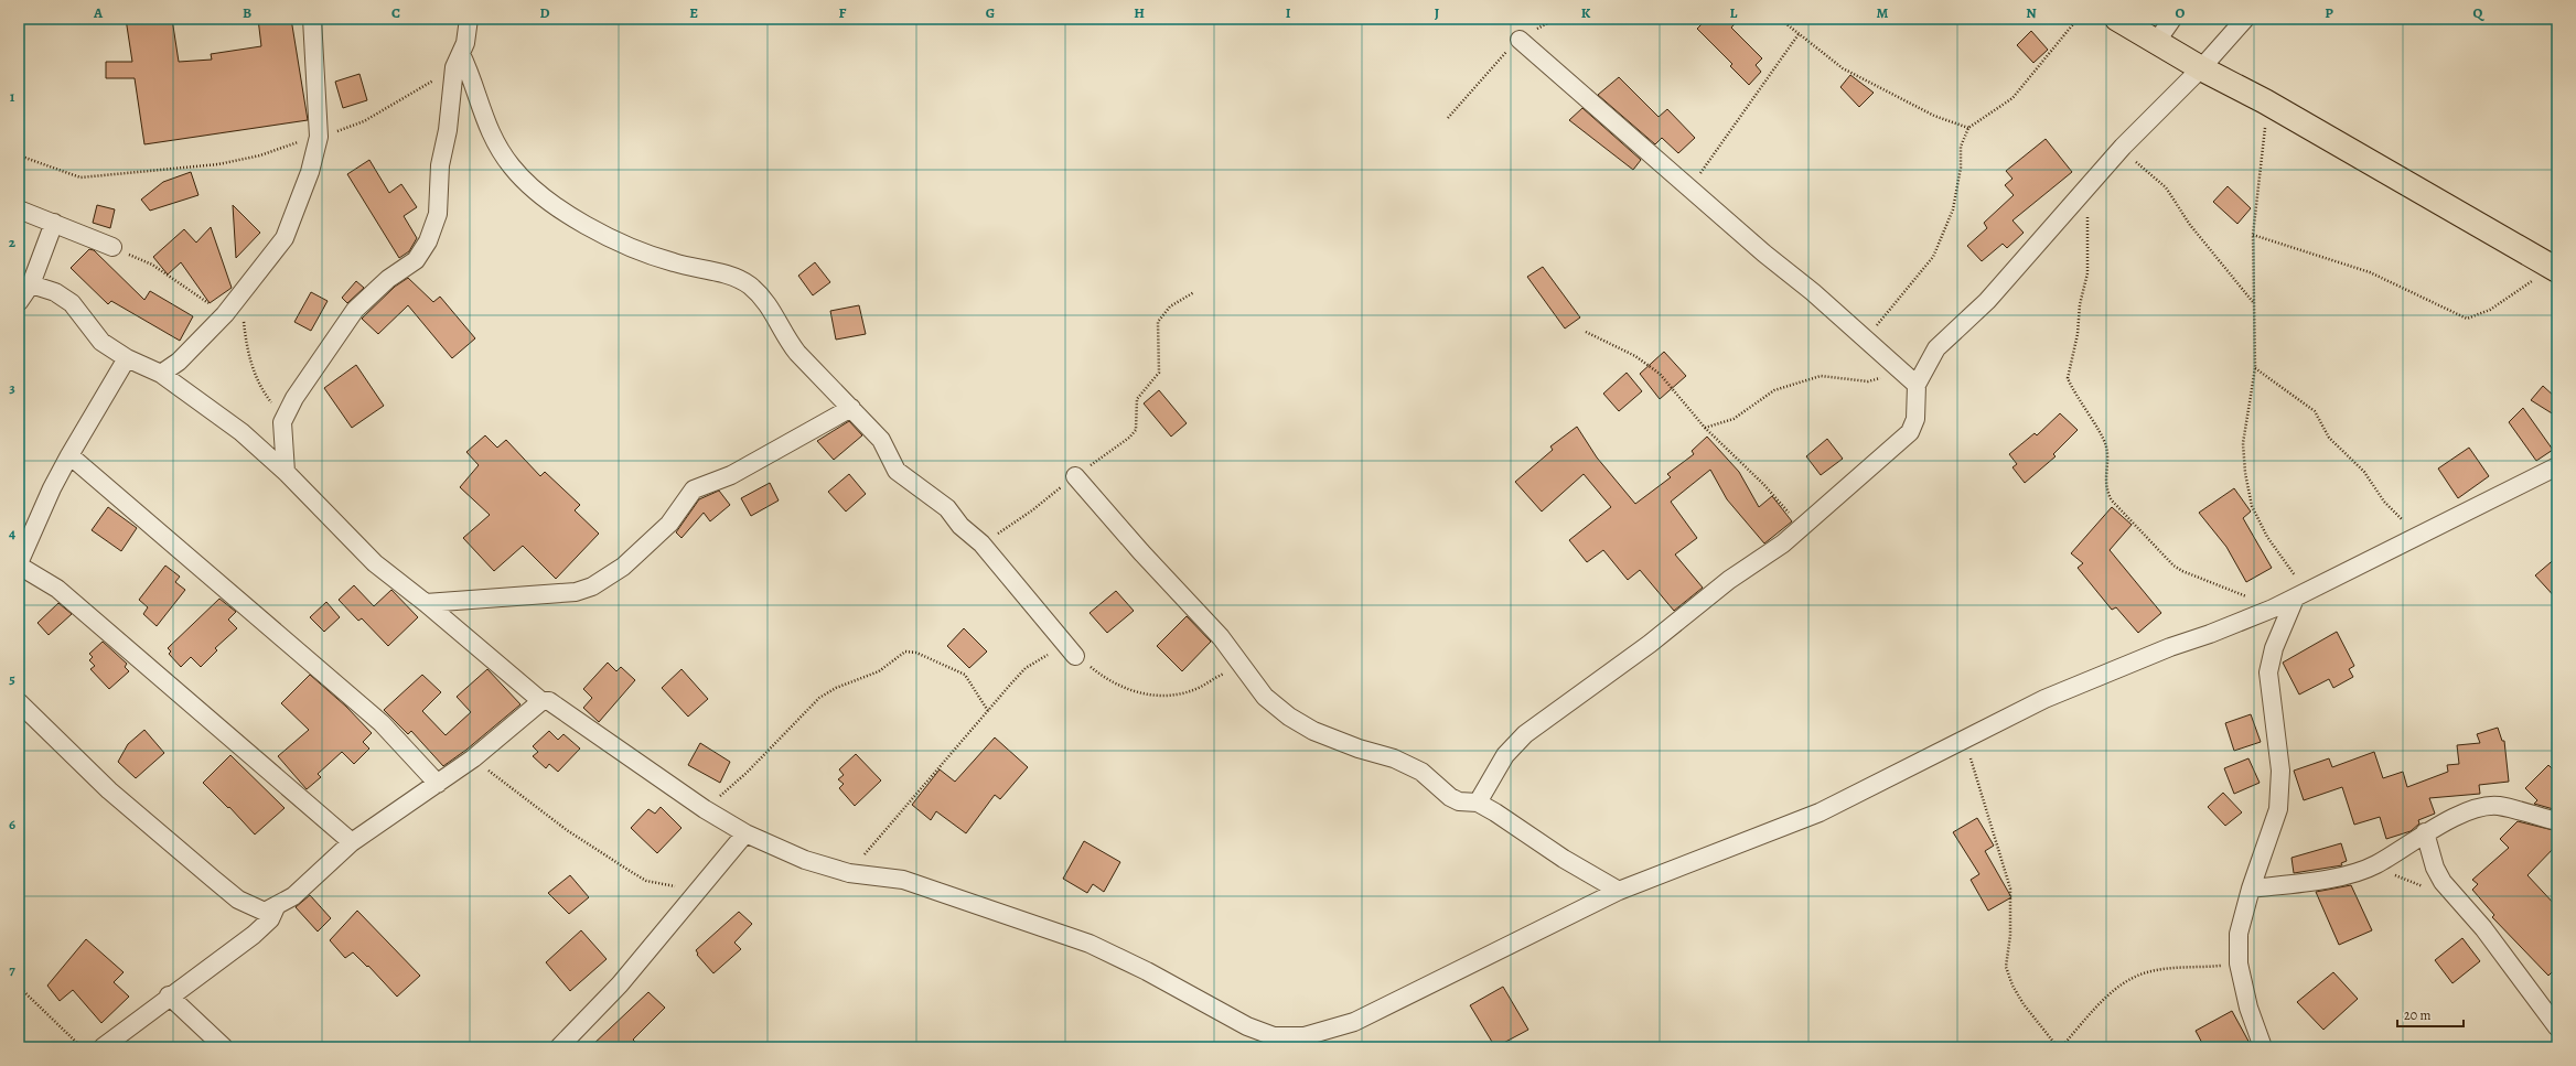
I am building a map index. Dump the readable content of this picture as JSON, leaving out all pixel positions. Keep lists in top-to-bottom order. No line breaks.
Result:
{"scale_bar":"20 m","grid":{"columns":["A","B","C","D","E","F","G","H","I","J","K","L","M","N","O","P","Q"],"rows":["1","2","3","4","5","6","7"]}}
